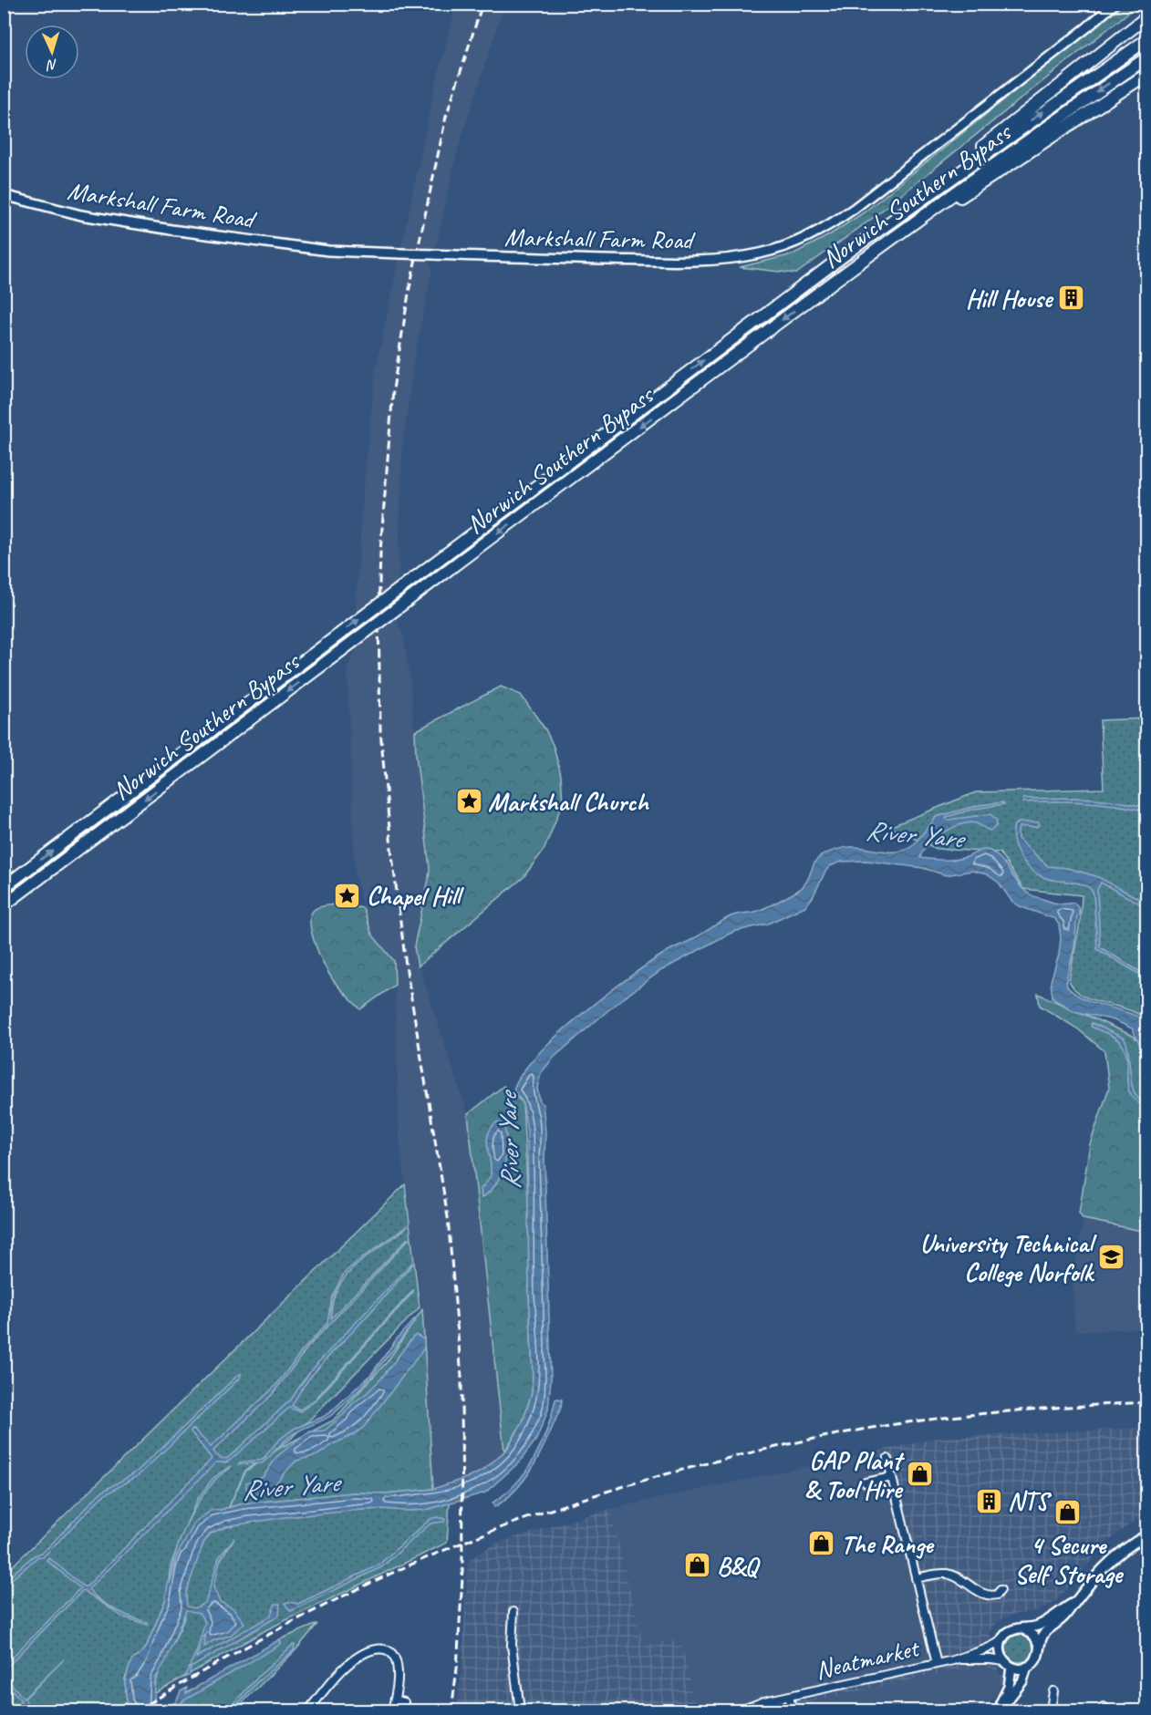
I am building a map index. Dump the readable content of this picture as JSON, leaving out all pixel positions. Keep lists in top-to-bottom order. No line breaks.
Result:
{"streets":{"highway":["Norwich Southern Bypass"],"street":["Markshall Farm Road","Neatmarket"]},"water":["River Yare"],"places":{"building":["Hill House","NTS"],"place":["Markshall Church","Chapel Hill"],"school or university":["University Technical College Norfolk"],"shop":["GAP Plant & Tool Hire","4 Secure Self Storage","The Range","B&Q"]},"north":"bottom"}
